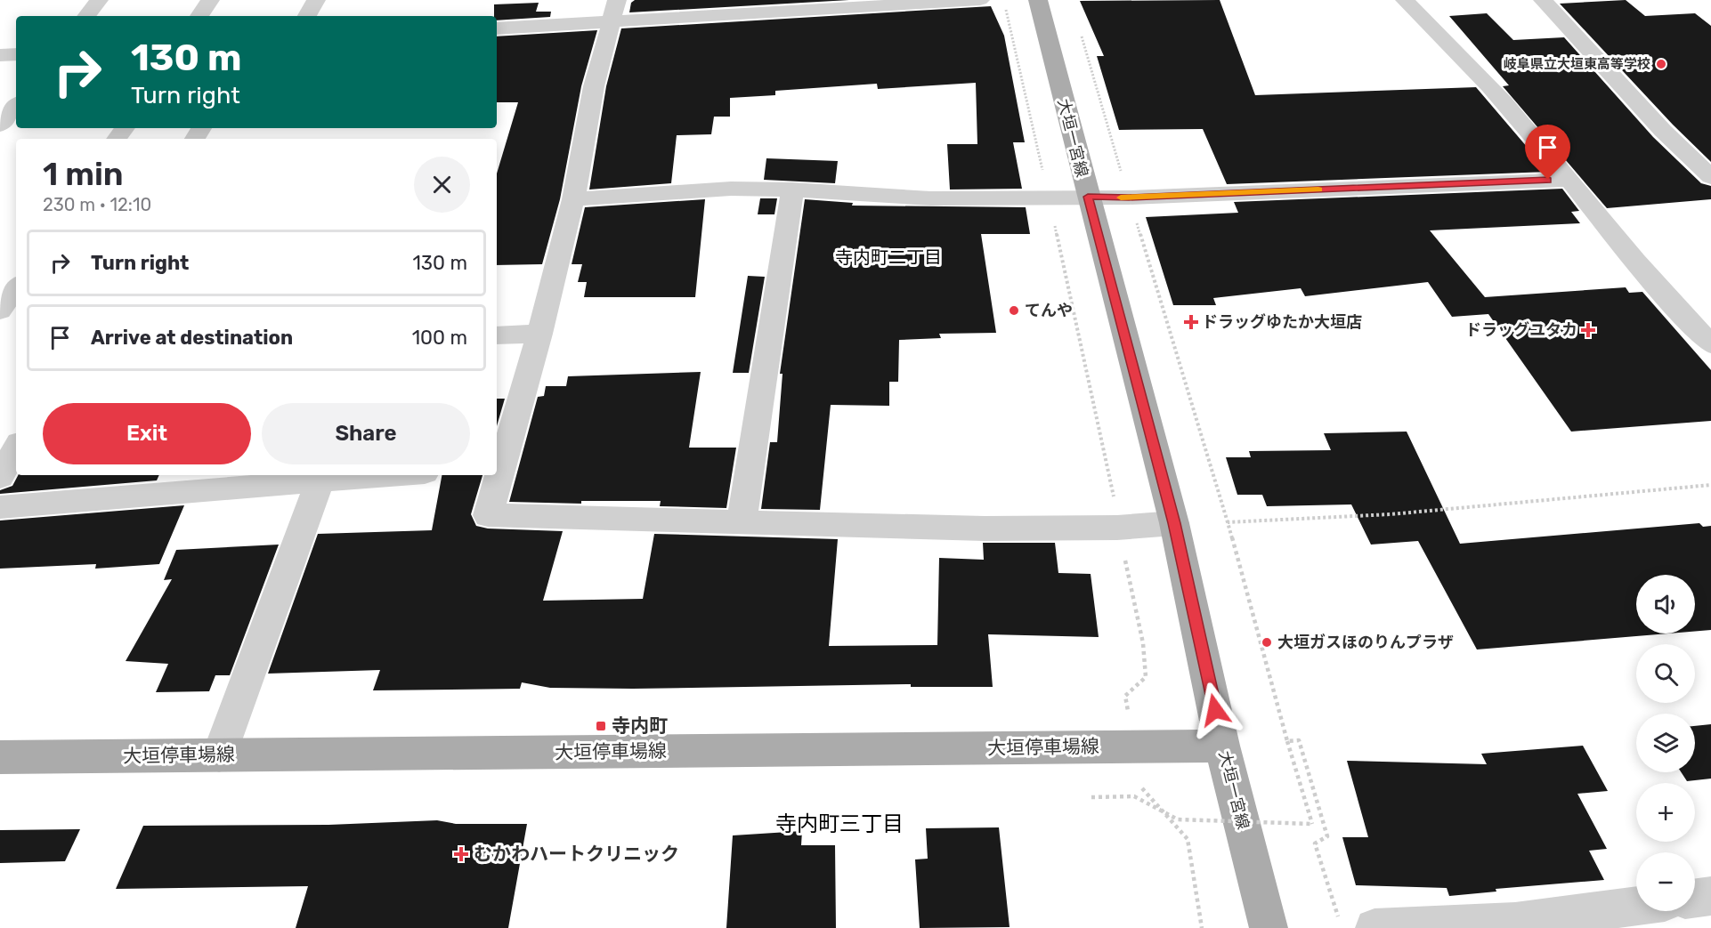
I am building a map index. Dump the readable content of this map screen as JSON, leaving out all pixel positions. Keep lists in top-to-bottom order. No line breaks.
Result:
{"streets":{"main road":["大垣一宮線","大垣停車場線"]},"crossings":[["大垣一宮線","大垣停車場線"]],"districts":["寺内町二丁目","寺内町三丁目"],"places":{"other":["岐阜県立大垣東高等学校","てんや","大垣ガスほのりんプラザ"],"health":["ドラッグゆたか大垣店","ドラッグユタカ","むかわハートクリニック"],"transit":["寺内町"]},"page":{"turn":["130 m","Turn right"],"heading":["1 min","230 m · 12:10"],"list":[{"name":"Turn right","value":"130 m"},{"name":"Arrive at destination","value":"100 m"}],"buttons":["Exit","Share"],"map_buttons":["+","−"]}}
